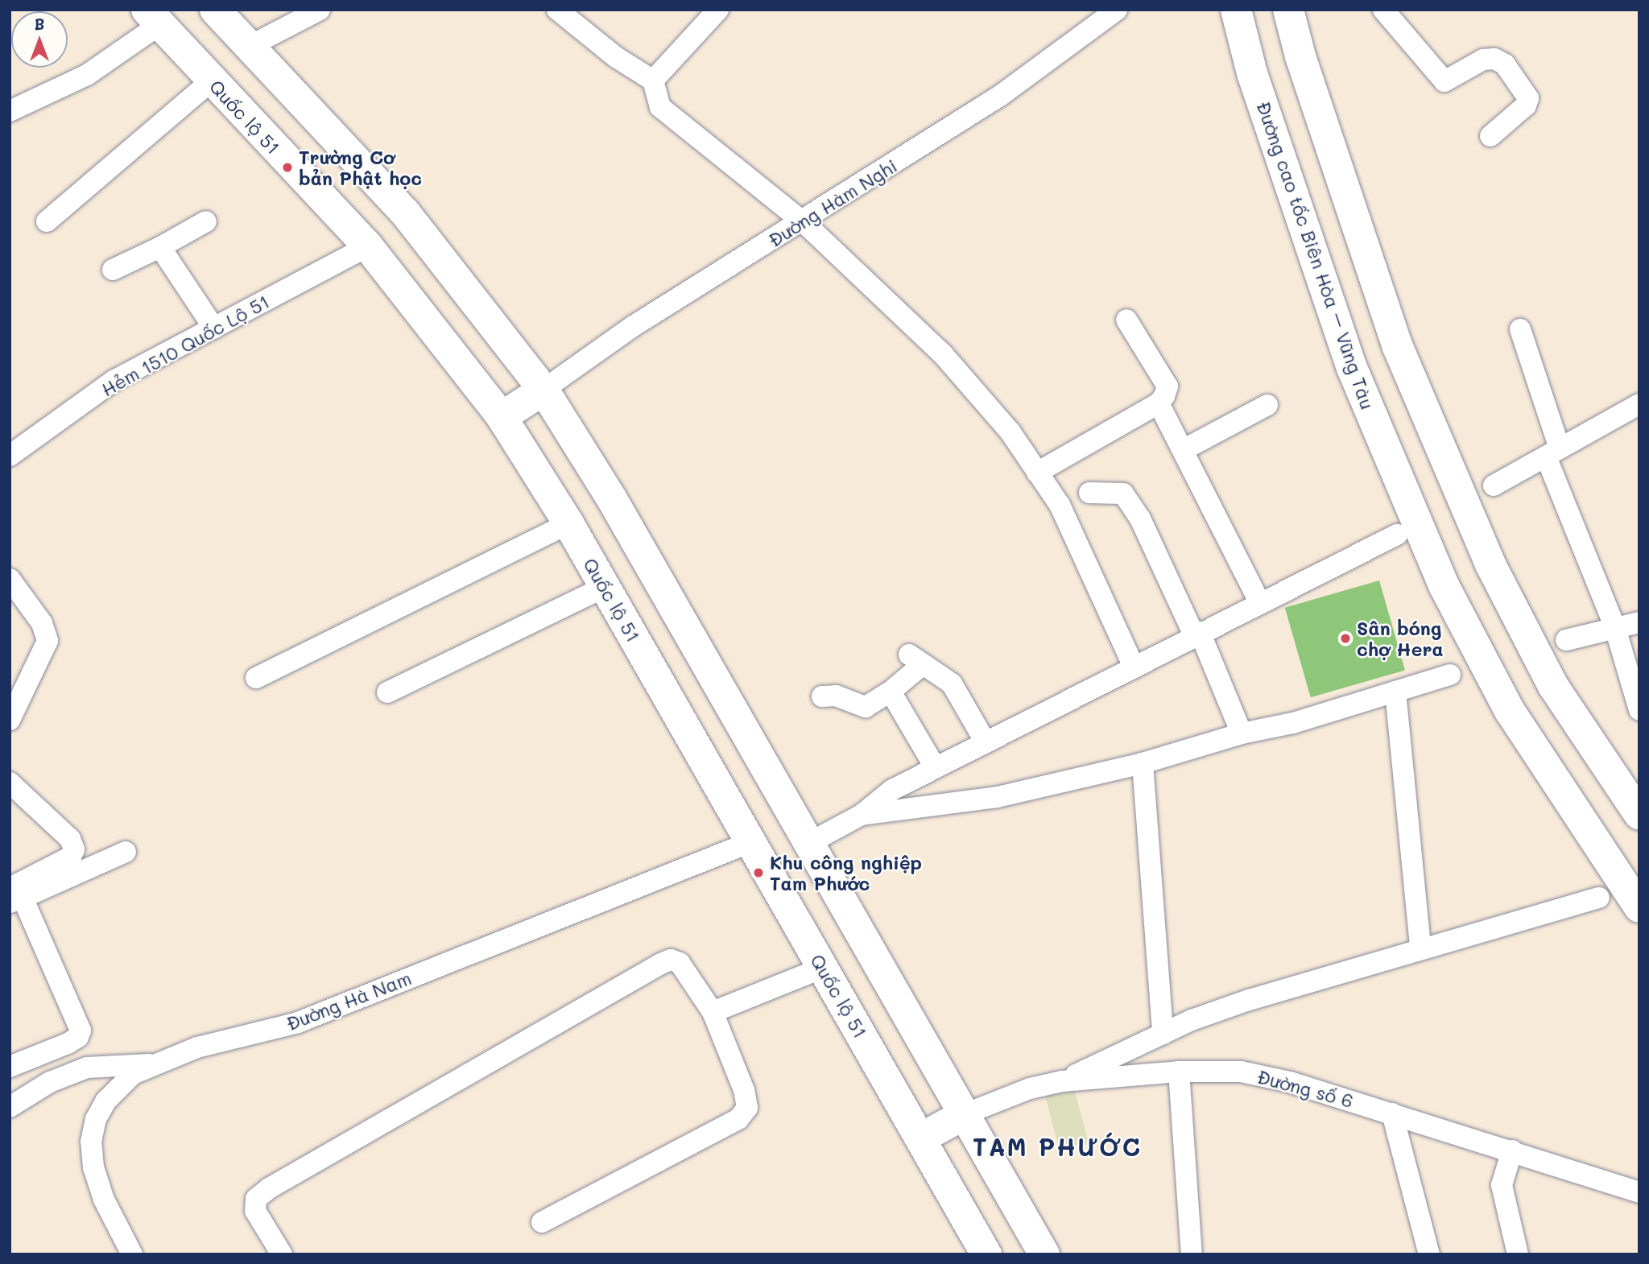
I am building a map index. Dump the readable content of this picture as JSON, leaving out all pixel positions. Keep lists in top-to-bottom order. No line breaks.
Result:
{"streets":{"highway":["Quốc lộ 51","Đường cao tốc Biên Hòa – Vũng Tàu"],"street":["Đường Hàm Nghi","Hẻm 1510 Quốc Lộ 51","Đường Hà Nam","Đường số 6"]},"crossings":[["Quốc lộ 51","Hẻm 1510 Quốc Lộ 51"],["Quốc lộ 51","Đường Hà Nam"]],"districts":["TAM PHƯỚC"],"places":["Trường Cơ bản Phật học","Sân bóng chợ Hera","Khu công nghiệp Tam Phước"],"north":"top"}
